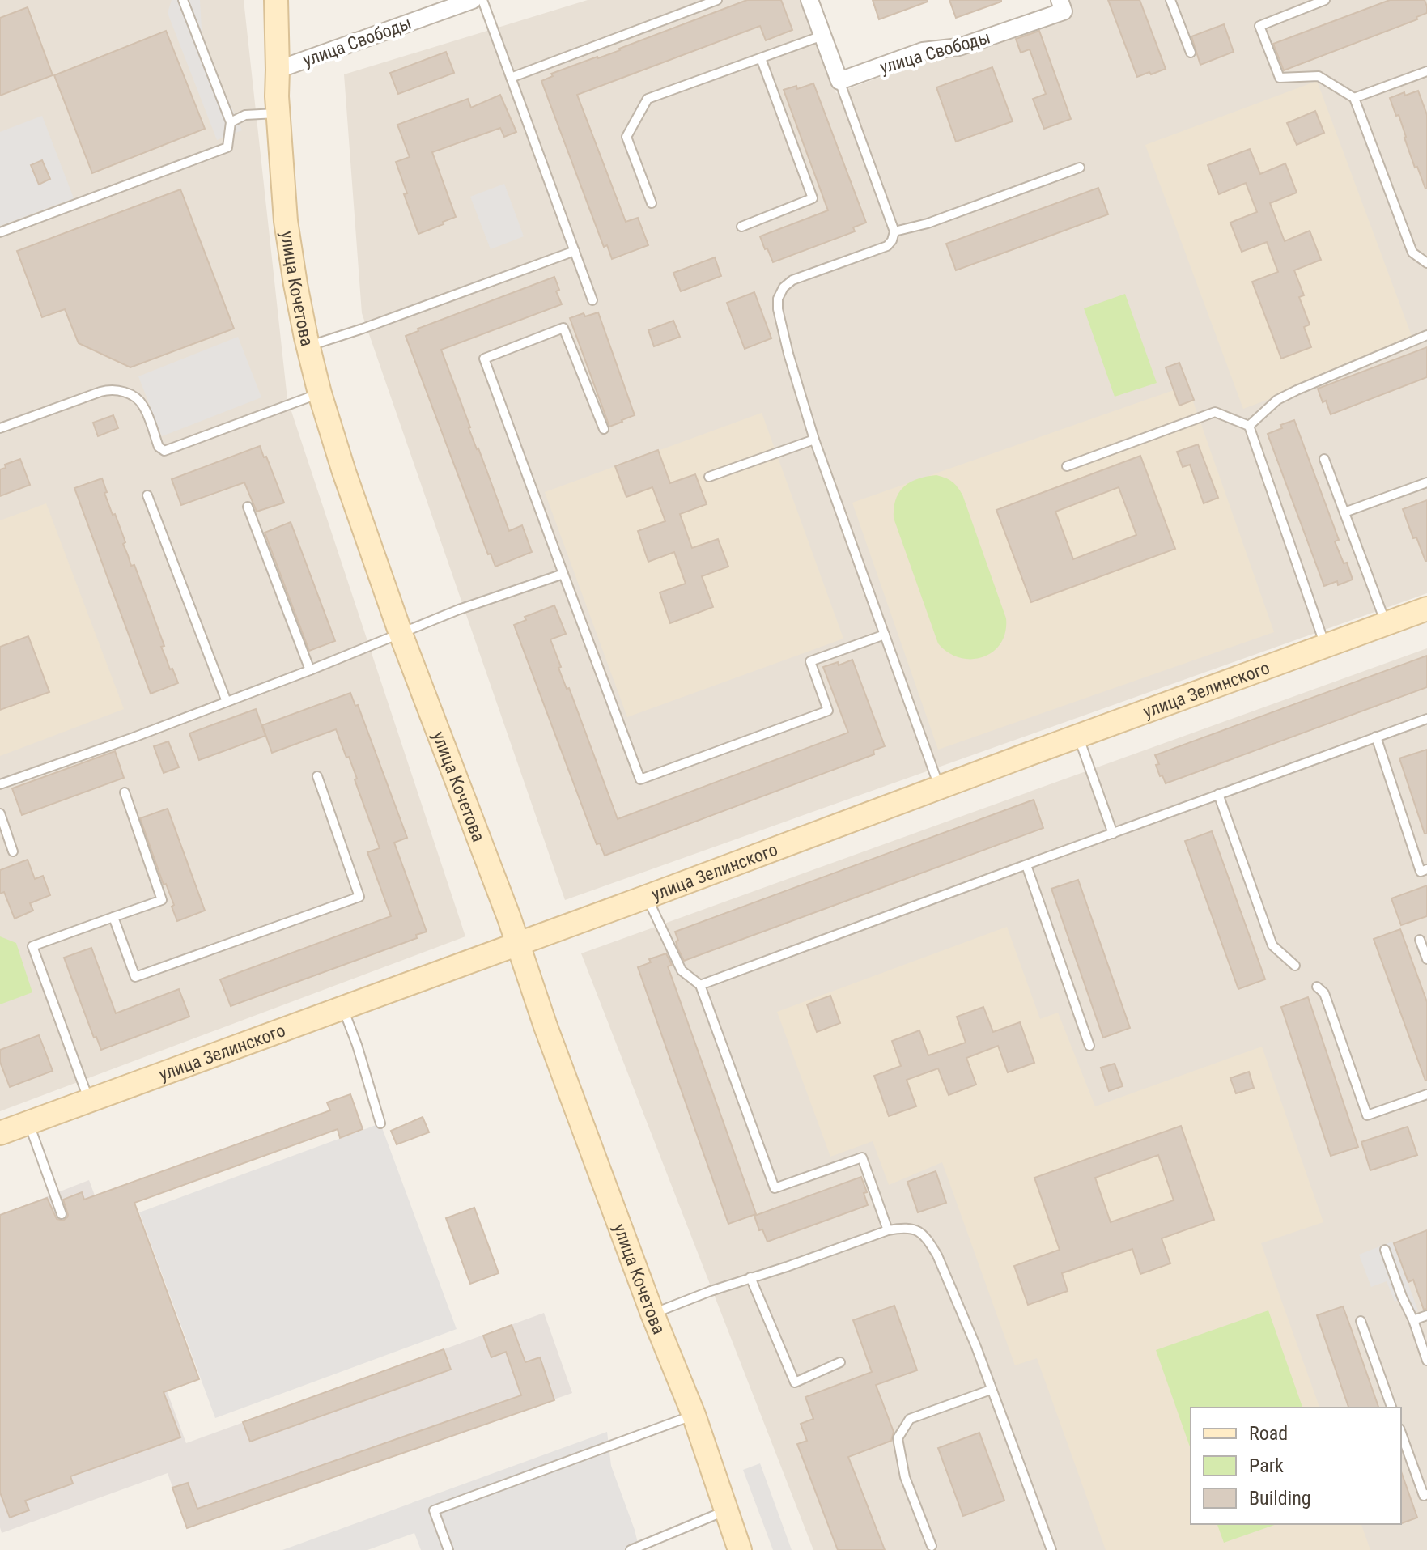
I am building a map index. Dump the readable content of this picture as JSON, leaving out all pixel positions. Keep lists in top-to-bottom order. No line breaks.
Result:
{"streets":{"main road":["улица Кочетова","улица Зелинского"],"street":["улица Свободы"]},"crossings":[["улица Свободы","улица Кочетова"],["улица Кочетова","улица Зелинского"]],"legend":["Road","Park","Building"]}
